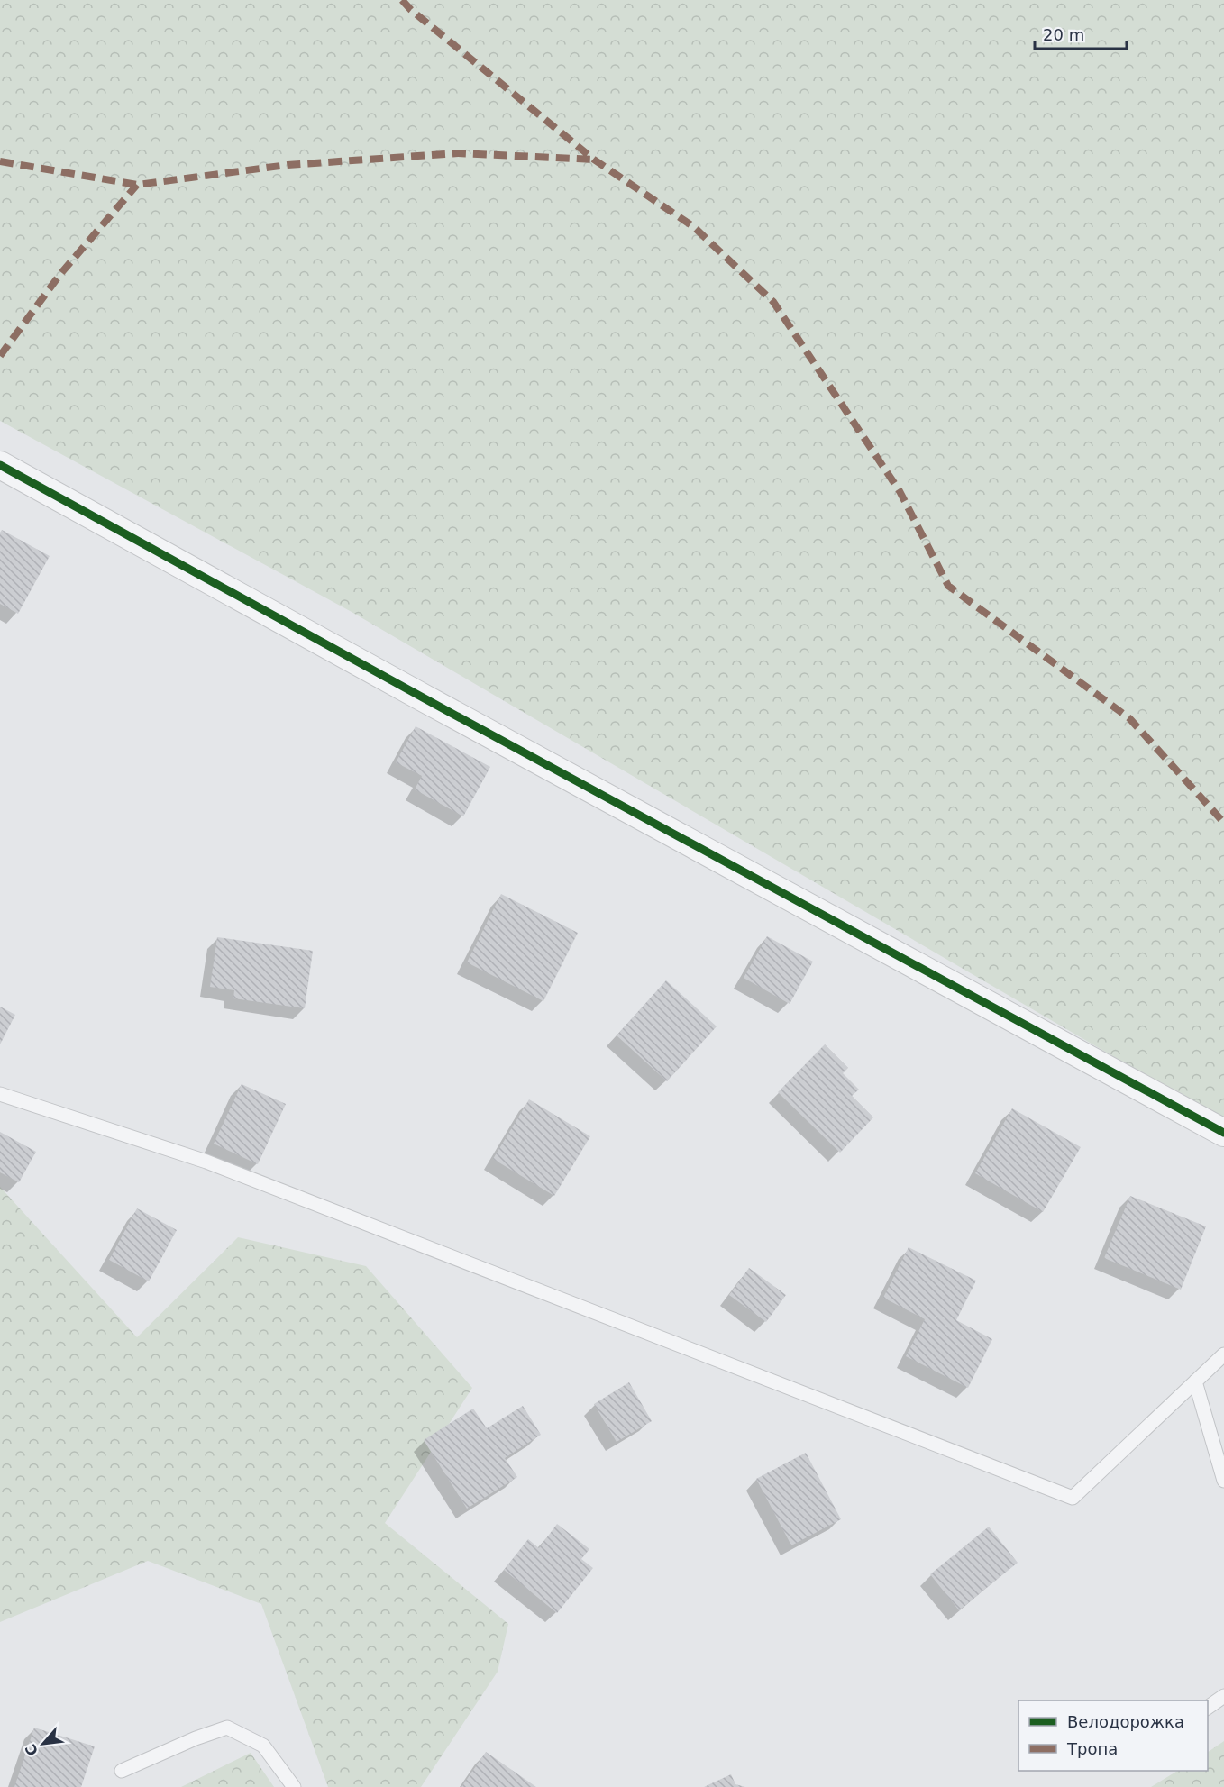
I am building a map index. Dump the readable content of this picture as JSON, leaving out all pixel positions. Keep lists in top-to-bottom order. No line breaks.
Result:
{"legend":["Велодорожка","Тропа"],"scale_bar":"20 m","north":"bottom left"}
